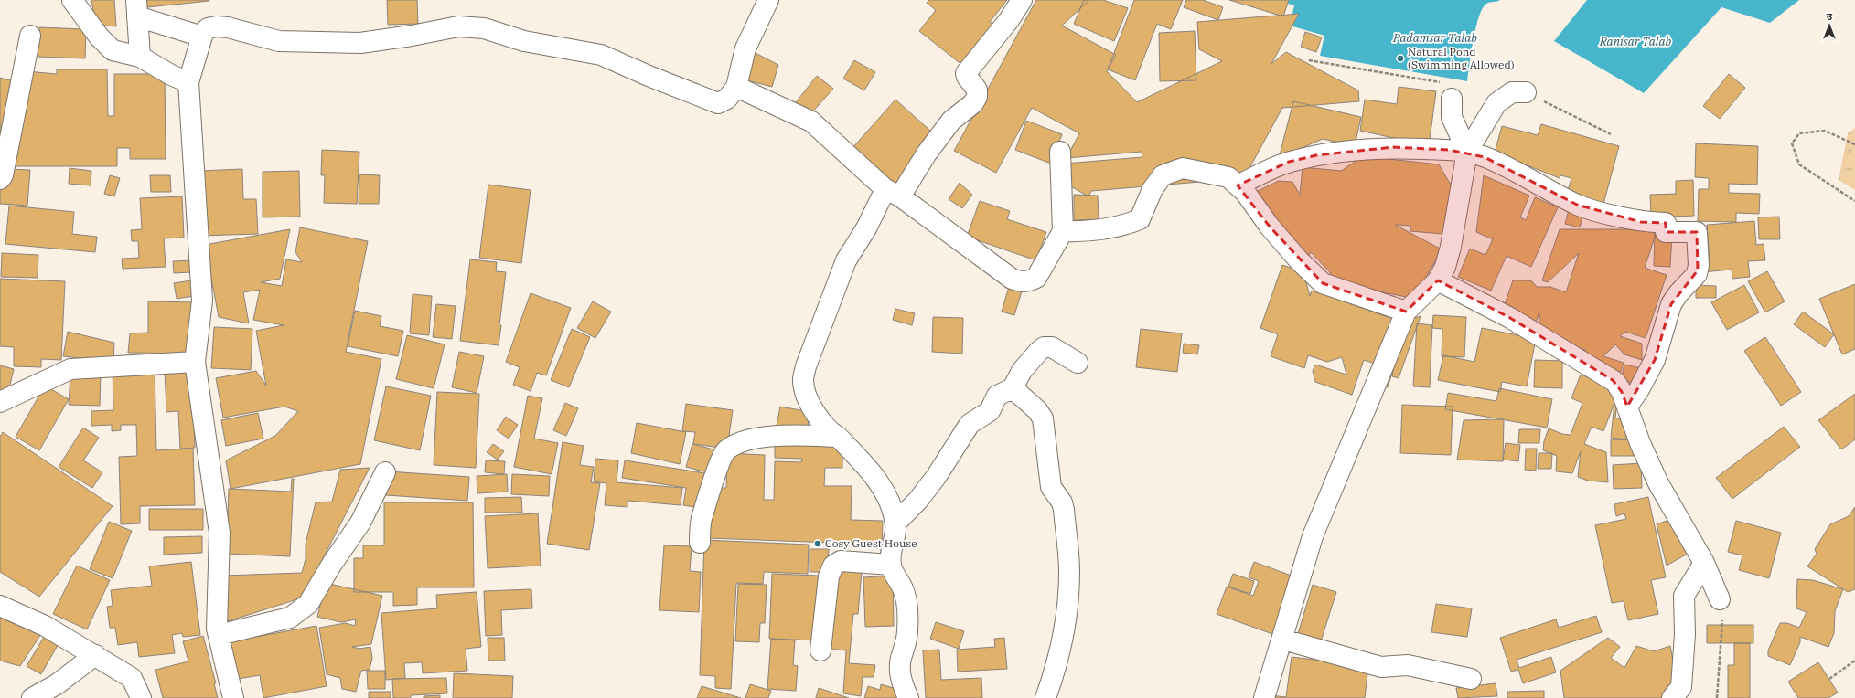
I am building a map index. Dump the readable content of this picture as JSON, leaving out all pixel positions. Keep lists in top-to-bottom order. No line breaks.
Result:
{"water":["Padamsar Talab","Ranisar Talab"],"places":["Natural Pond (Swimming Allowed)","Cosy Guest House"],"north":"top"}
